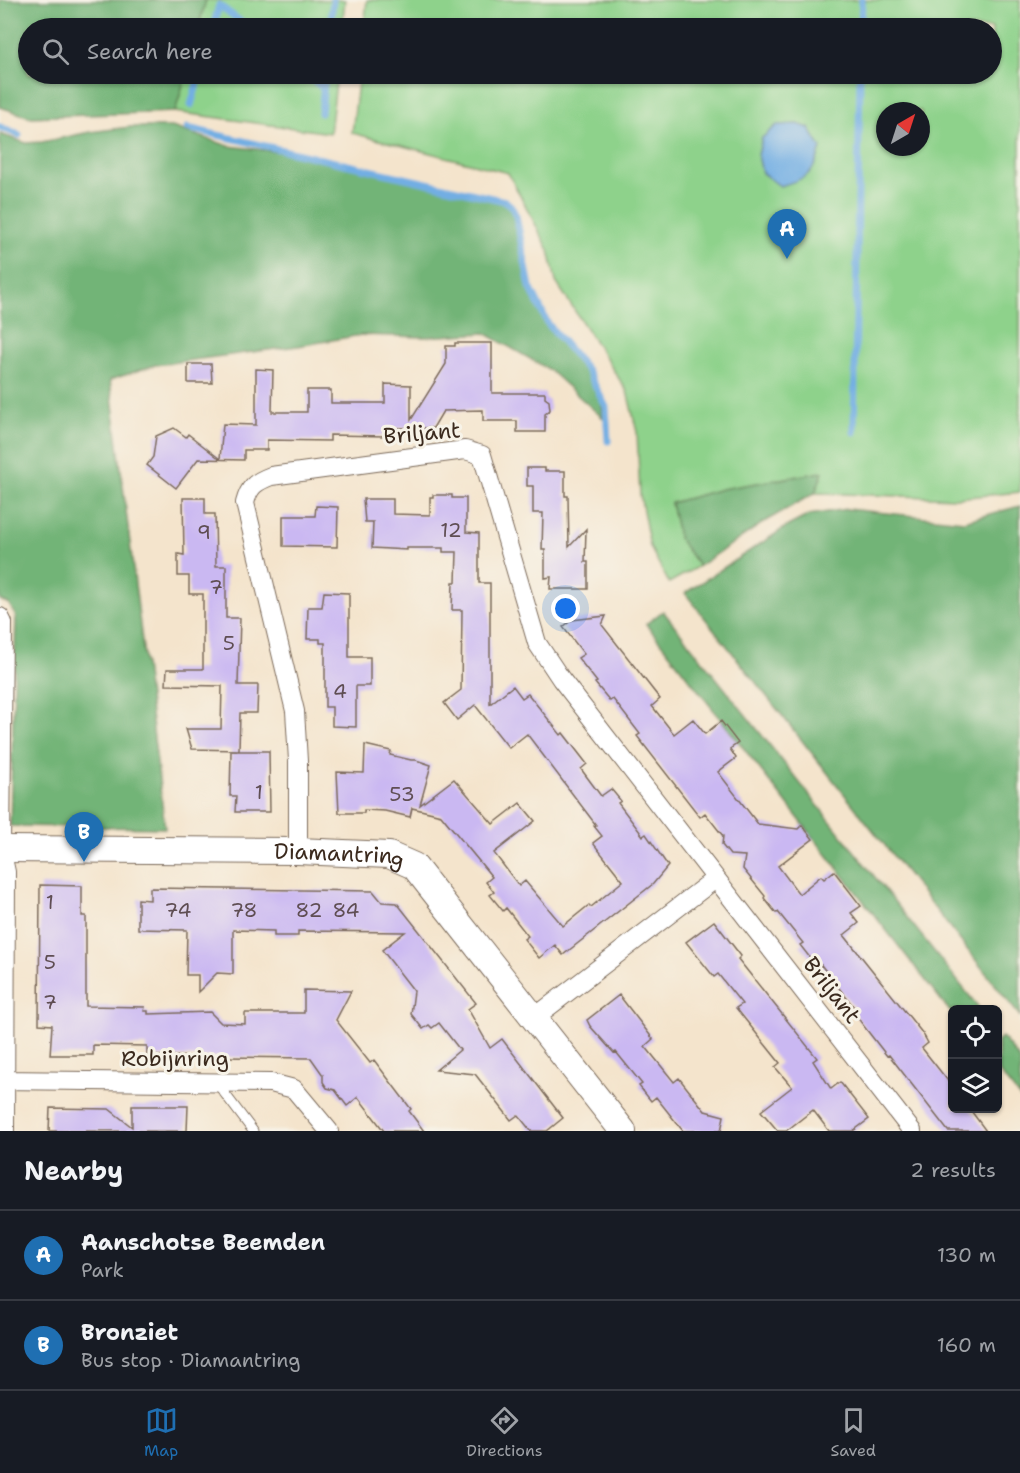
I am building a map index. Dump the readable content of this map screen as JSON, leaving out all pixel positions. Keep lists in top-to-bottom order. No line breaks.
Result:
{"streets":{"street":["Briljant","Diamantring","Robijnring"]},"crossings":[["Briljant","Diamantring"]],"house_numbers":["12","9","7","5","4","1","53","1","74","78","82","84","5","7"],"north":"top right","page":{"search":"Search here","pins":["A","B"],"heading":["Nearby","2 results"],"list":[{"mark":"A","name":"Aanschotse Beemden","note":"Park","value":"130 m"},{"mark":"B","name":"Bronziet","note":"Bus stop · Diamantring","value":"160 m"}],"nav":["Map","Directions","Saved"]}}
